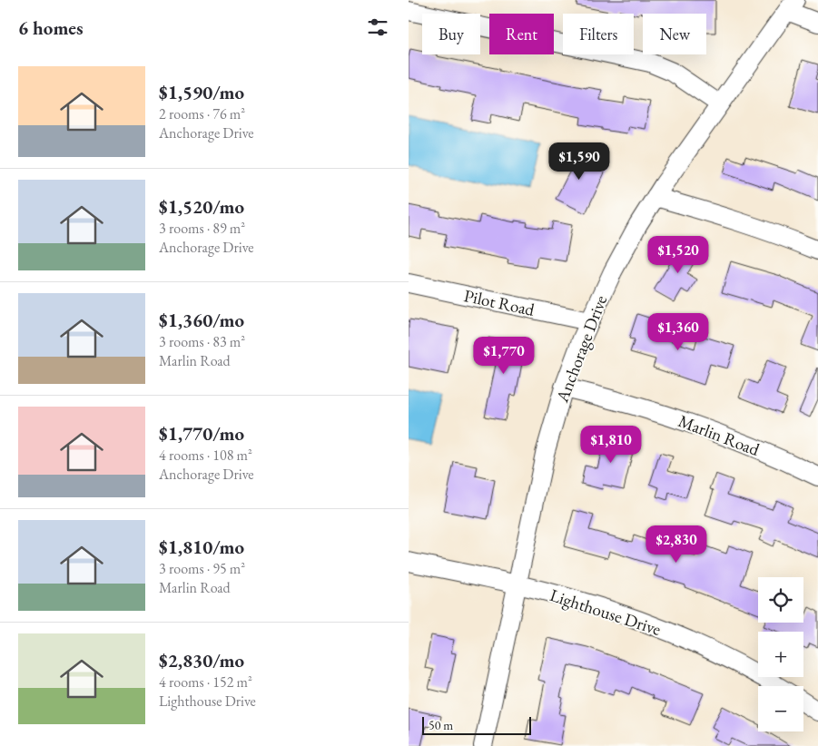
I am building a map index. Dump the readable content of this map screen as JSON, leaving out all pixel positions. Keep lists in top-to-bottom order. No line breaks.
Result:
{"streets":{"street":["Pilot Road","Anchorage Drive","Marlin Road","Lighthouse Drive"]},"crossings":[["Pilot Road","Anchorage Drive"],["Anchorage Drive","Marlin Road"],["Anchorage Drive","Lighthouse Drive"]],"scale_bar":"50 m","page":{"heading":"6 homes","chip":["Buy","Rent","Filters","New"],"list":[{"name":"$1,590/mo","note":"2 rooms · 76 m² · Anchorage Drive"},{"name":"$1,520/mo","note":"3 rooms · 89 m² · Anchorage Drive"},{"name":"$1,360/mo","note":"3 rooms · 83 m² · Marlin Road"},{"name":"$1,770/mo","note":"4 rooms · 108 m² · Anchorage Drive"},{"name":"$1,810/mo","note":"3 rooms · 95 m² · Marlin Road"},{"name":"$2,830/mo","note":"4 rooms · 152 m² · Lighthouse Drive"}],"price":["$1,590","$1,520","$1,360","$1,770","$1,810","$2,830"],"map_buttons":["+","−"],"scale":"50 m"}}
